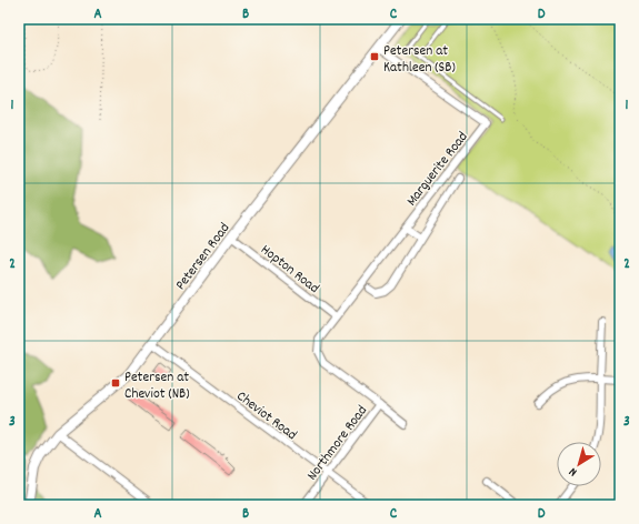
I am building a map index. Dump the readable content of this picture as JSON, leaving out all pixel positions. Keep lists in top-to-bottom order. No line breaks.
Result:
{"streets":{"street":["Marguerite Road","Petersen Road","Hopton Road","Cheviot Road","Northmore Road"]},"crossings":[["Marguerite Road","Petersen Road"],["Marguerite Road","Hopton Road"],["Marguerite Road","Northmore Road"],["Petersen Road","Hopton Road"],["Petersen Road","Cheviot Road"],["Hopton Road","Northmore Road"],["Cheviot Road","Northmore Road"]],"places":{"transit":["Petersen at Kathleen (SB)","Petersen at Cheviot (NB)"]},"north":"bottom left","grid":{"columns":["A","B","C","D"],"rows":["1","2","3"]}}
